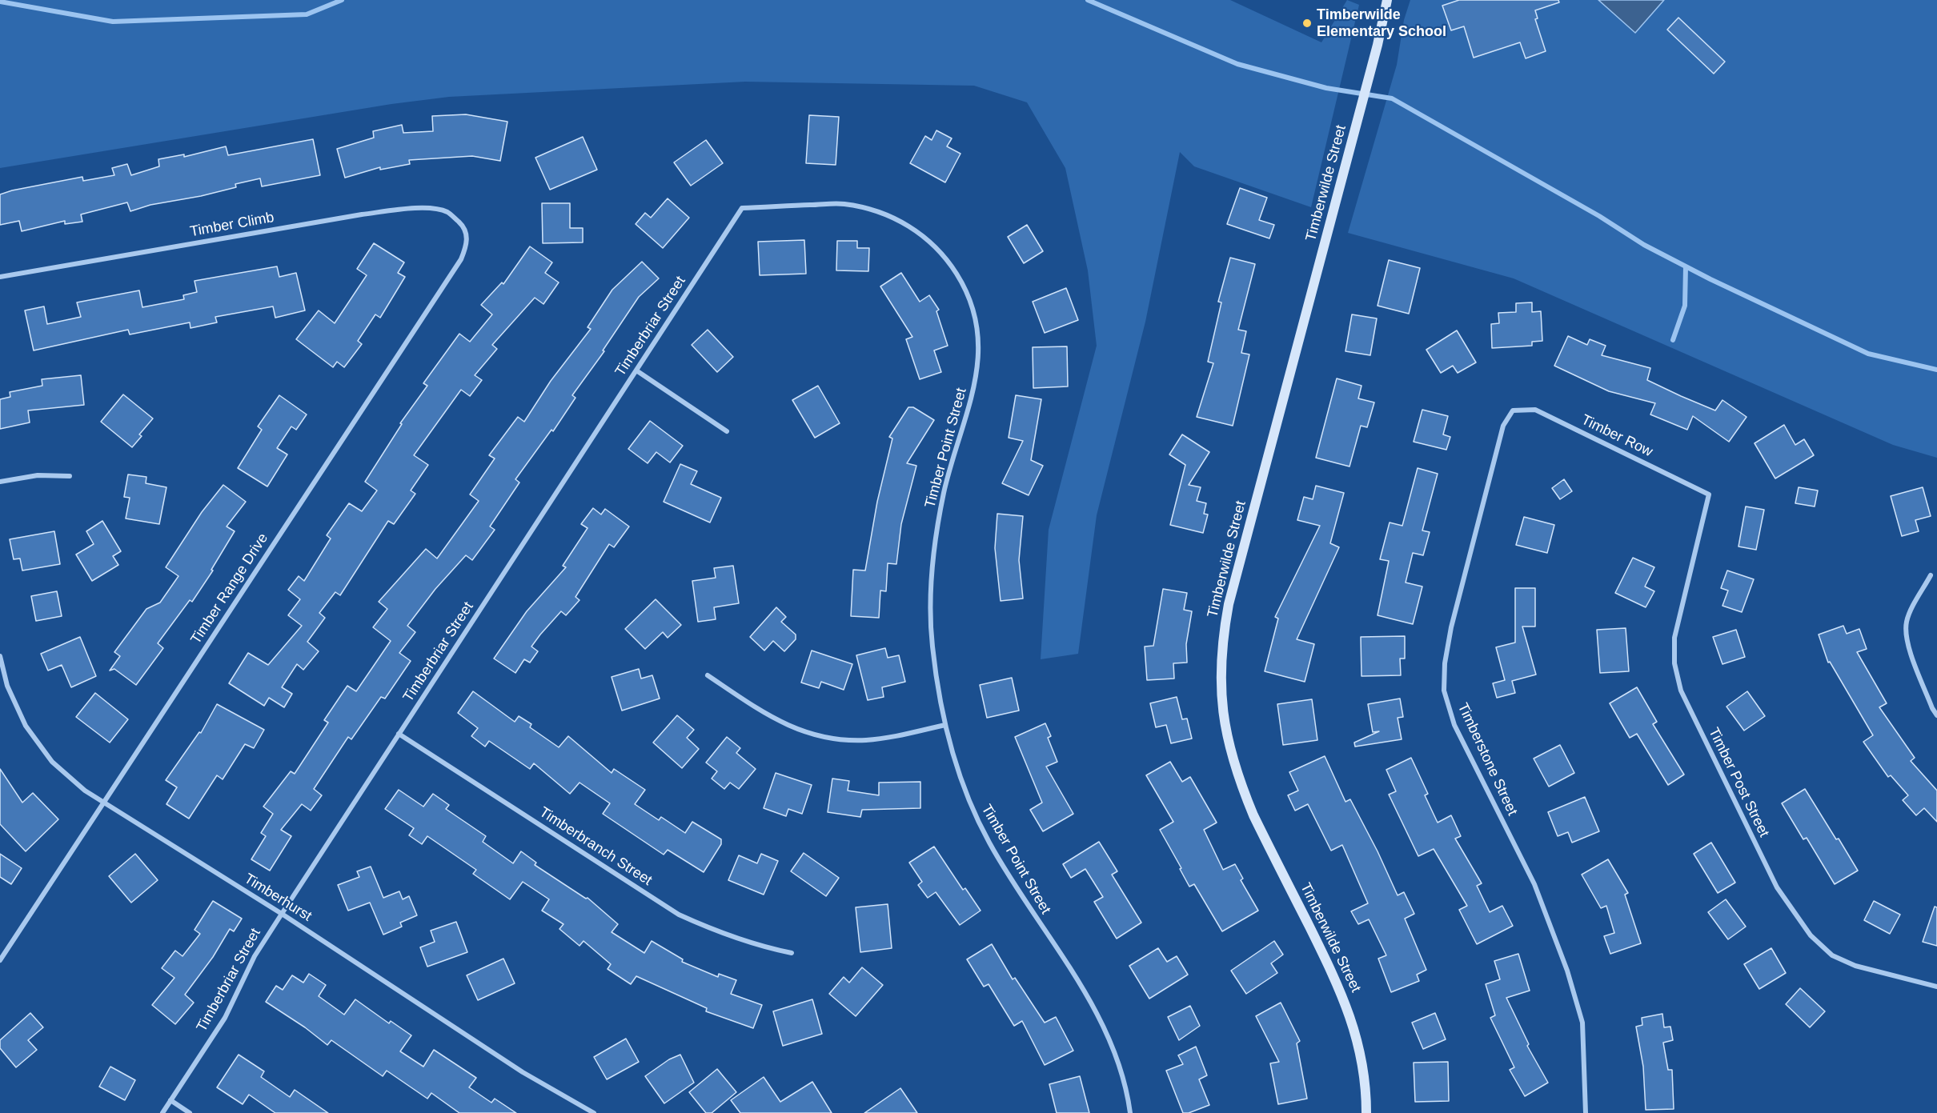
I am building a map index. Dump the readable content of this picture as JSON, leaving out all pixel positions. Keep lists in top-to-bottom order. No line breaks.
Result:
{"streets":{"street":["Timberwilde Street","Timber Climb","Timberbriar Street","Timber Row","Timber Point Street","Timber Range Drive","Timberstone Street","Timber Post Street","Timberbranch Street","Timberhurst"]},"crossings":[["Timber Climb","Timber Range Drive"],["Timberbriar Street","Timber Point Street"],["Timberbriar Street","Timberbranch Street"],["Timberbriar Street","Timberhurst"],["Timber Row","Timberstone Street"],["Timber Row","Timber Post Street"],["Timber Range Drive","Timberhurst"]],"places":["Timberwilde Elementary School"]}
